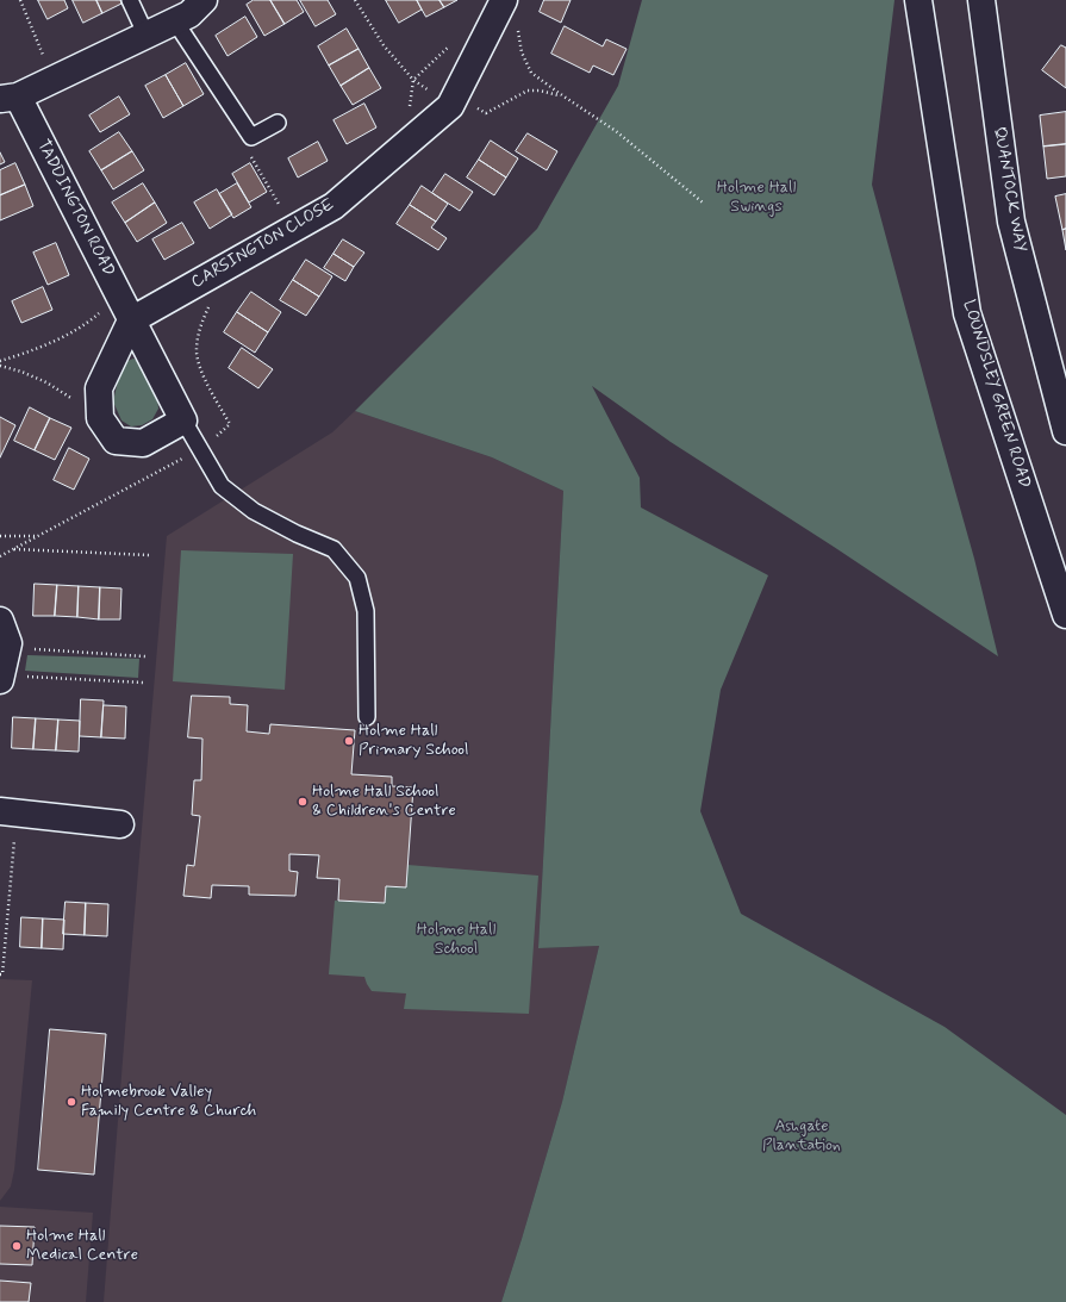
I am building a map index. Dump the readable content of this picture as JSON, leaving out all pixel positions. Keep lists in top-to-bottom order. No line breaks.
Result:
{"streets":{"street":["QUANTOCK WAY","TADDINGTON ROAD","CARSINGTON CLOSE","LOUNDSLEY GREEN ROAD"]},"crossings":[["TADDINGTON ROAD","CARSINGTON CLOSE"]],"parks":["Holme Hall Swings","Holme Hall School","Ashgate Plantation"],"places":["Holme Hall Primary School","Holme Hall School & Children's Centre","Holmebrook Valley Family Centre & Church","Holme Hall Medical Centre"]}
